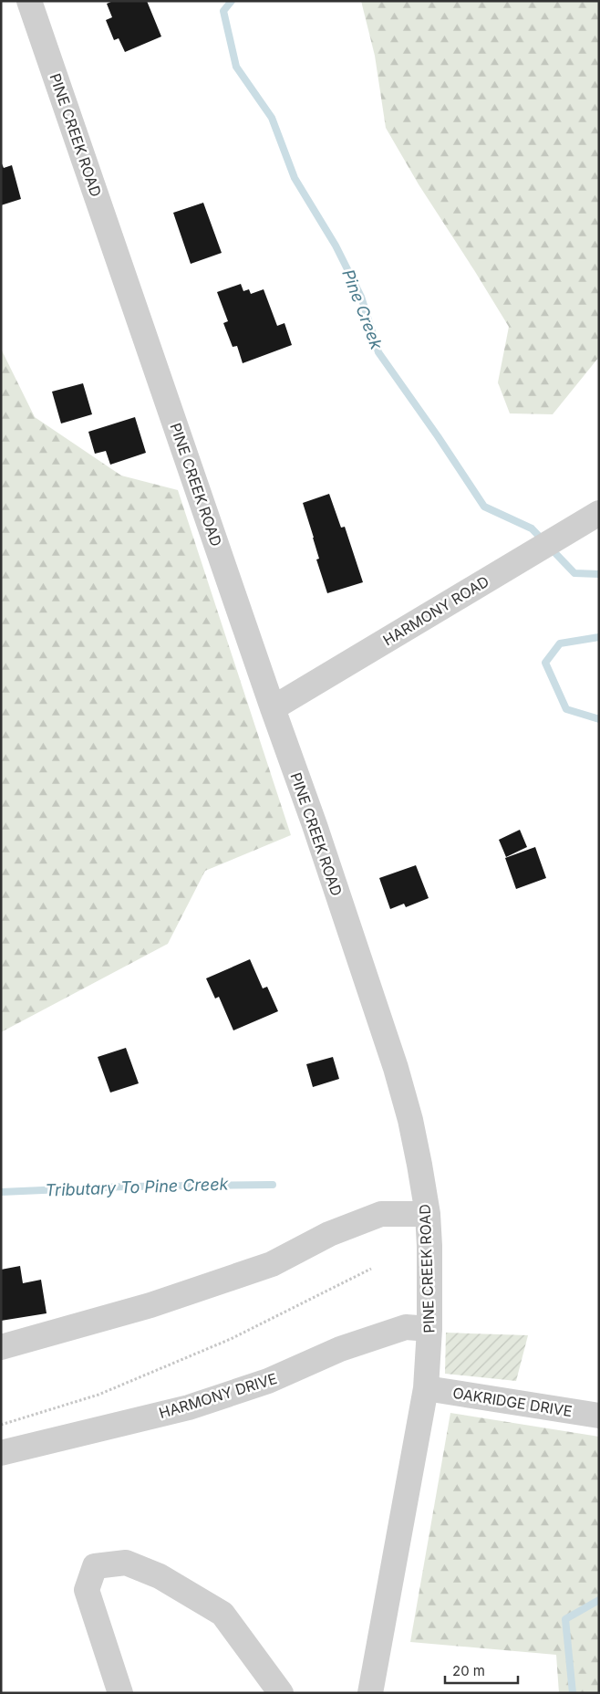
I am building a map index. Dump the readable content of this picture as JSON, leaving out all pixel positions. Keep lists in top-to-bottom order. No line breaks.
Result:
{"streets":{"street":["PINE CREEK ROAD","HARMONY ROAD","HARMONY DRIVE","OAKRIDGE DRIVE"]},"crossings":[["PINE CREEK ROAD","HARMONY ROAD"],["PINE CREEK ROAD","HARMONY DRIVE"],["PINE CREEK ROAD","OAKRIDGE DRIVE"]],"water":["Pine Creek","Tributary To Pine Creek"],"scale_bar":"20 m"}
